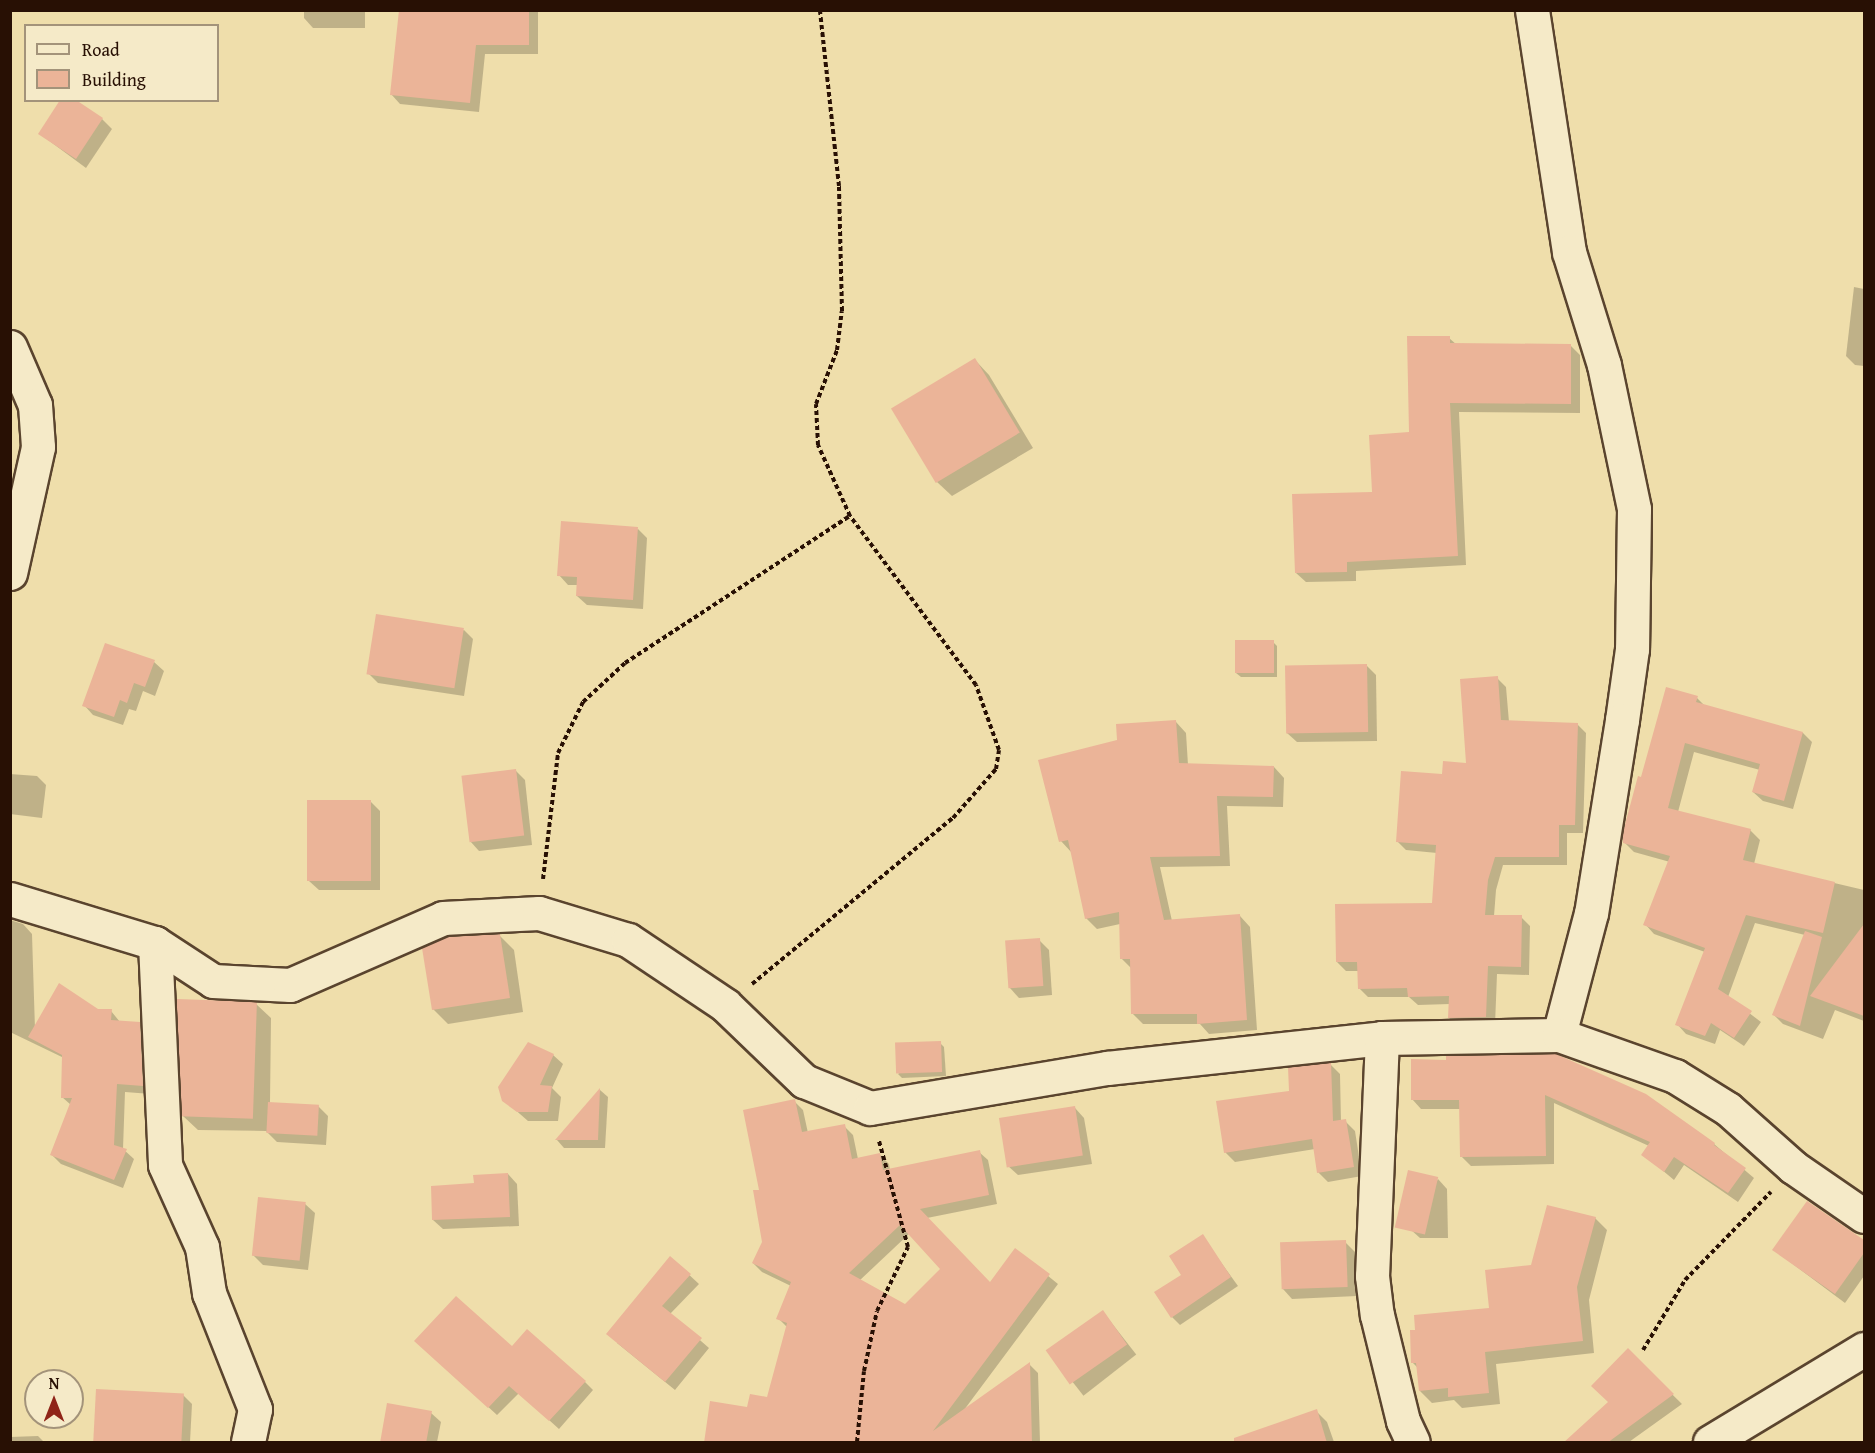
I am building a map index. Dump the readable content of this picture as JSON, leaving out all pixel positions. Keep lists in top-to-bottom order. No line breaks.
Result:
{"legend":["Road","Building"],"north":"top"}
